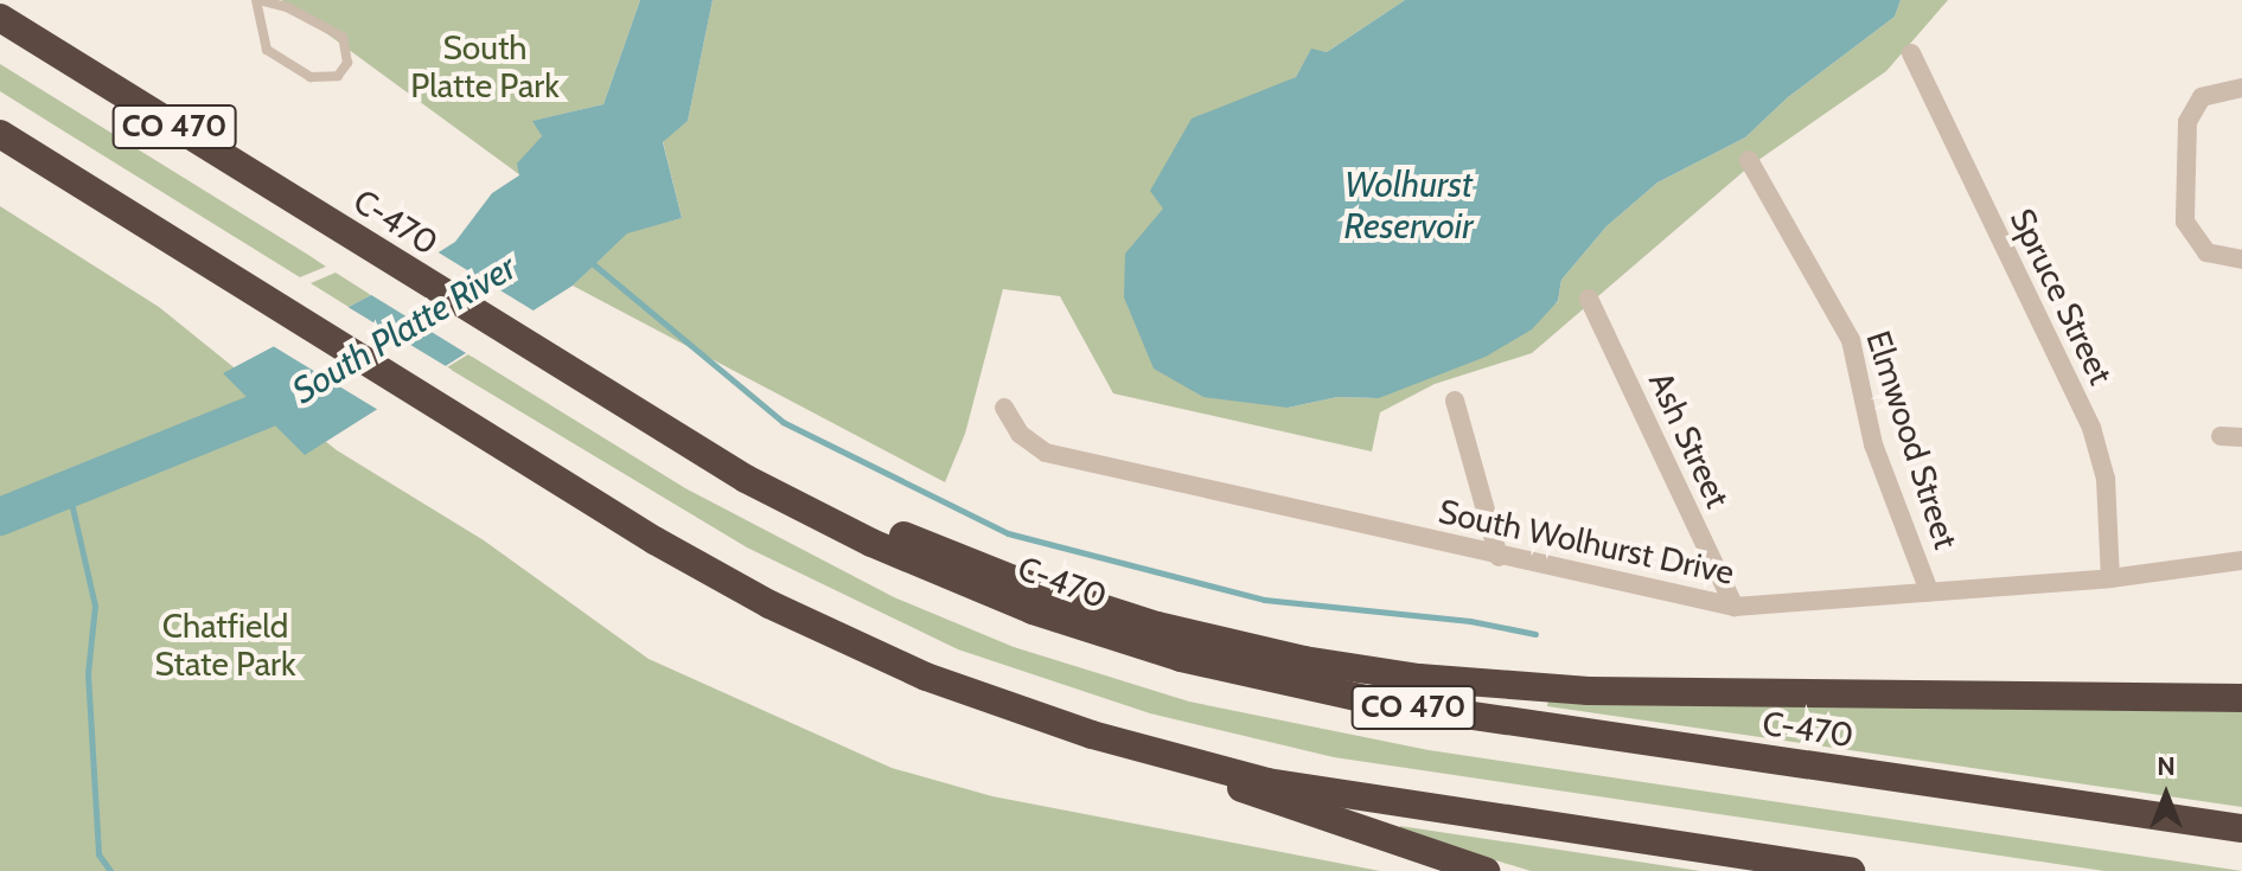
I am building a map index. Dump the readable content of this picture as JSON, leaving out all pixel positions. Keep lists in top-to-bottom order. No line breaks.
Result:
{"streets":{"highway":["CO 470","C-470"],"street":["Spruce Street","Ash Street","Elmwood Street","South Wolhurst Drive"]},"crossings":[["Spruce Street","South Wolhurst Drive"],["Ash Street","South Wolhurst Drive"],["Elmwood Street","South Wolhurst Drive"]],"water":["Wolhurst Reservoir","South Platte River"],"parks":["South Platte Park","Chatfield State Park"],"north":"top"}
